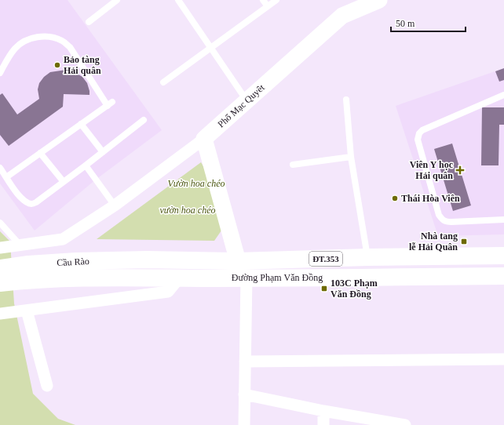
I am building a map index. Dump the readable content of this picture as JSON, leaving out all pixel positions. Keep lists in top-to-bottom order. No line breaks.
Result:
{"streets":{"main road":["ĐT.353","Cầu Rào","Đường Phạm Văn Đồng"],"street":["Phố Mạc Quyêt"]},"crossings":[["Cầu Rào","Đường Phạm Văn Đồng"]],"parks":["Vườn hoa chéo","vườn hoa chéo"],"places":{"other":["Bảo tàng Hải quân","Thái Hòa Viên"],"health":["Viên Y học Hải quân"],"transit":["Nhà tang lễ Hải Quân","103C Phạm Văn Đồng"]},"scale_bar":"50 m"}
